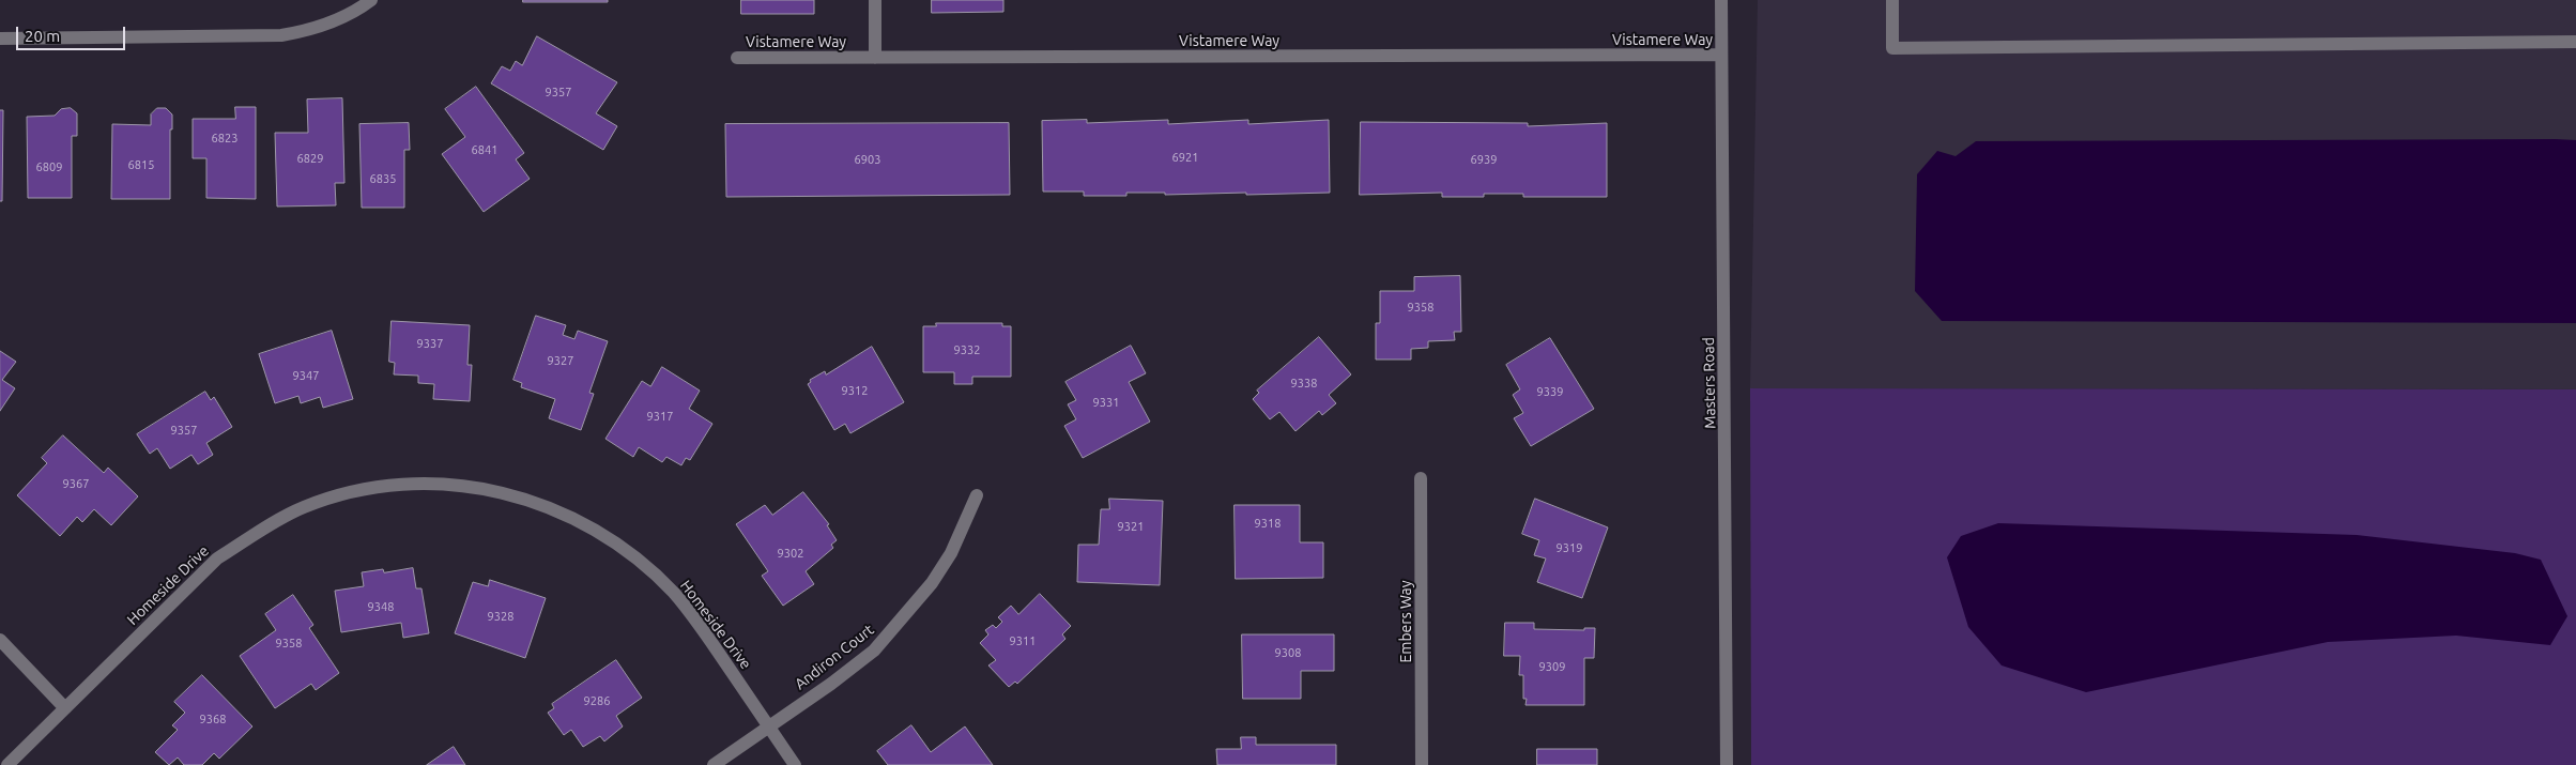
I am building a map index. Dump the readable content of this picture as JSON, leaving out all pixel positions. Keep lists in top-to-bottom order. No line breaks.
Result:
{"streets":{"street":["Vistamere Way","Masters Road","Homeside Drive","Embers Way","Andiron Court"]},"crossings":[["Vistamere Way","Masters Road"],["Homeside Drive","Andiron Court"]],"house_numbers":["9357","6823","6841","6921","6829","6903","6939","6815","6809","6835","9358","9337","9332","9327","9347","9338","9312","9339","9331","9317","9357","9367","9318","9321","9319","9302","9348","9328","9311","9358","9308","9309","9286","9368"],"scale_bar":"20 m"}
